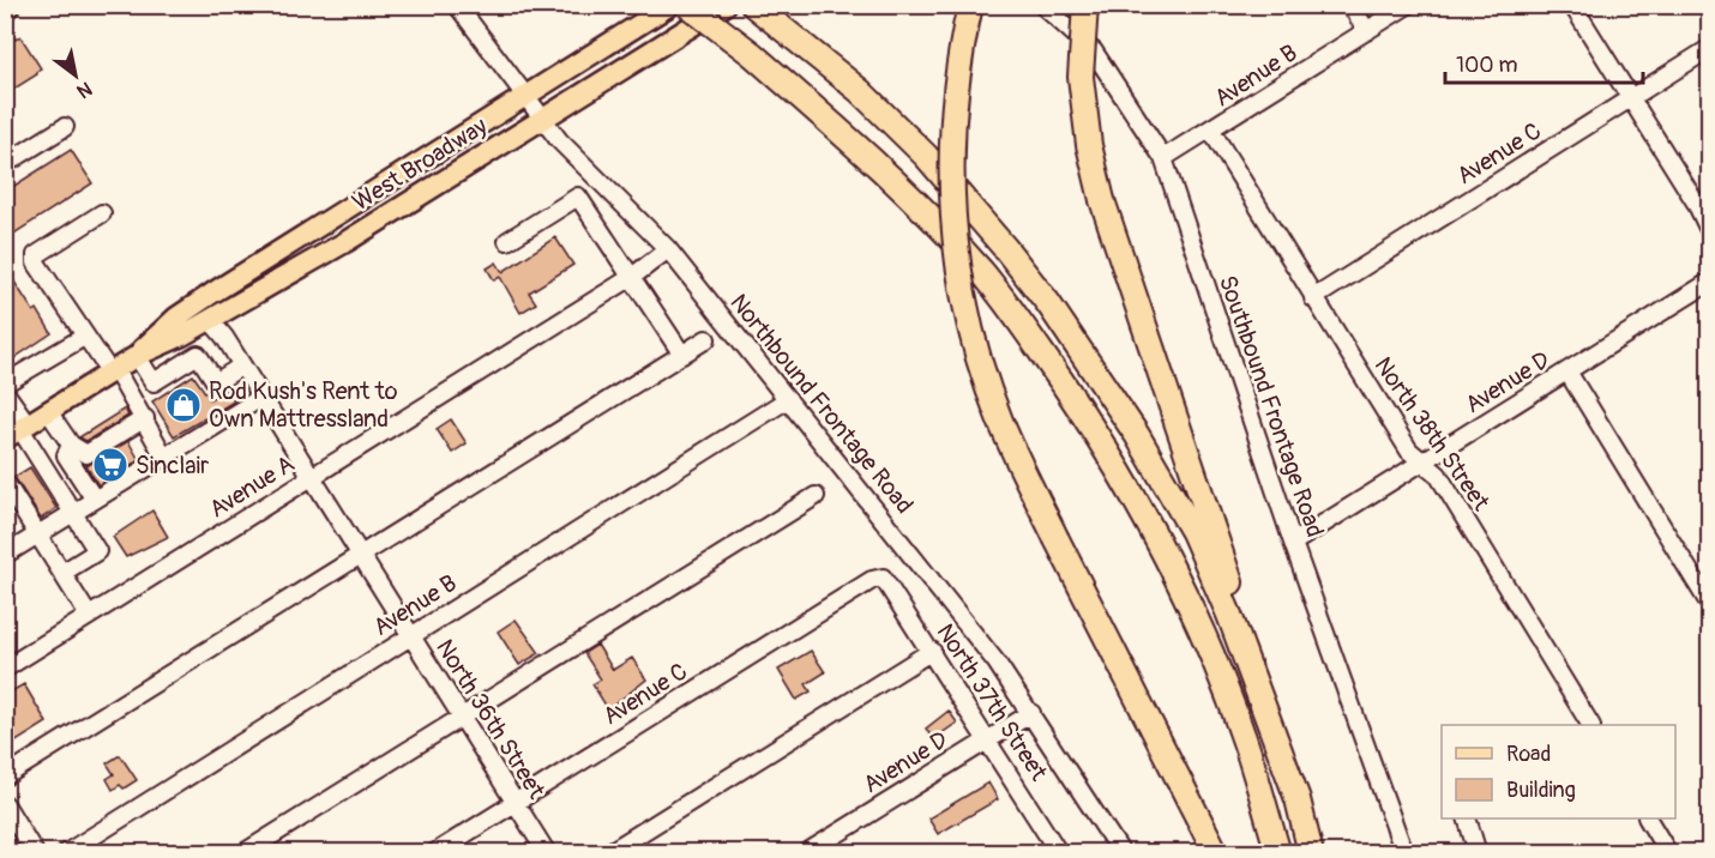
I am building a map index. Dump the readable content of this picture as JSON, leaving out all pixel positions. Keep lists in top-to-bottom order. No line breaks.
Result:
{"streets":{"main road":["West Broadway"],"street":["Avenue B","Avenue C","Avenue D","Northbound Frontage Road","Southbound Frontage Road","North 38th Street","Avenue A","North 37th Street","North 36th Street"]},"crossings":[["Avenue B","Northbound Frontage Road"],["Avenue B","Southbound Frontage Road"],["Avenue B","North 38th Street"],["Avenue B","North 36th Street"],["Avenue C","North 38th Street"],["Avenue C","North 37th Street"],["Avenue C","North 36th Street"],["West Broadway","Northbound Frontage Road"],["West Broadway","North 36th Street"],["Avenue D","Northbound Frontage Road"],["Avenue D","Southbound Frontage Road"],["Avenue D","North 38th Street"],["Avenue D","North 37th Street"],["Northbound Frontage Road","Avenue A"],["Avenue A","North 36th Street"]],"places":{"shop":["Rod Kush's Rent to Own Mattressland"],"supermarket":["Sinclair"]},"legend":["Road","Building"],"scale_bar":"100 m","north":"bottom right"}
